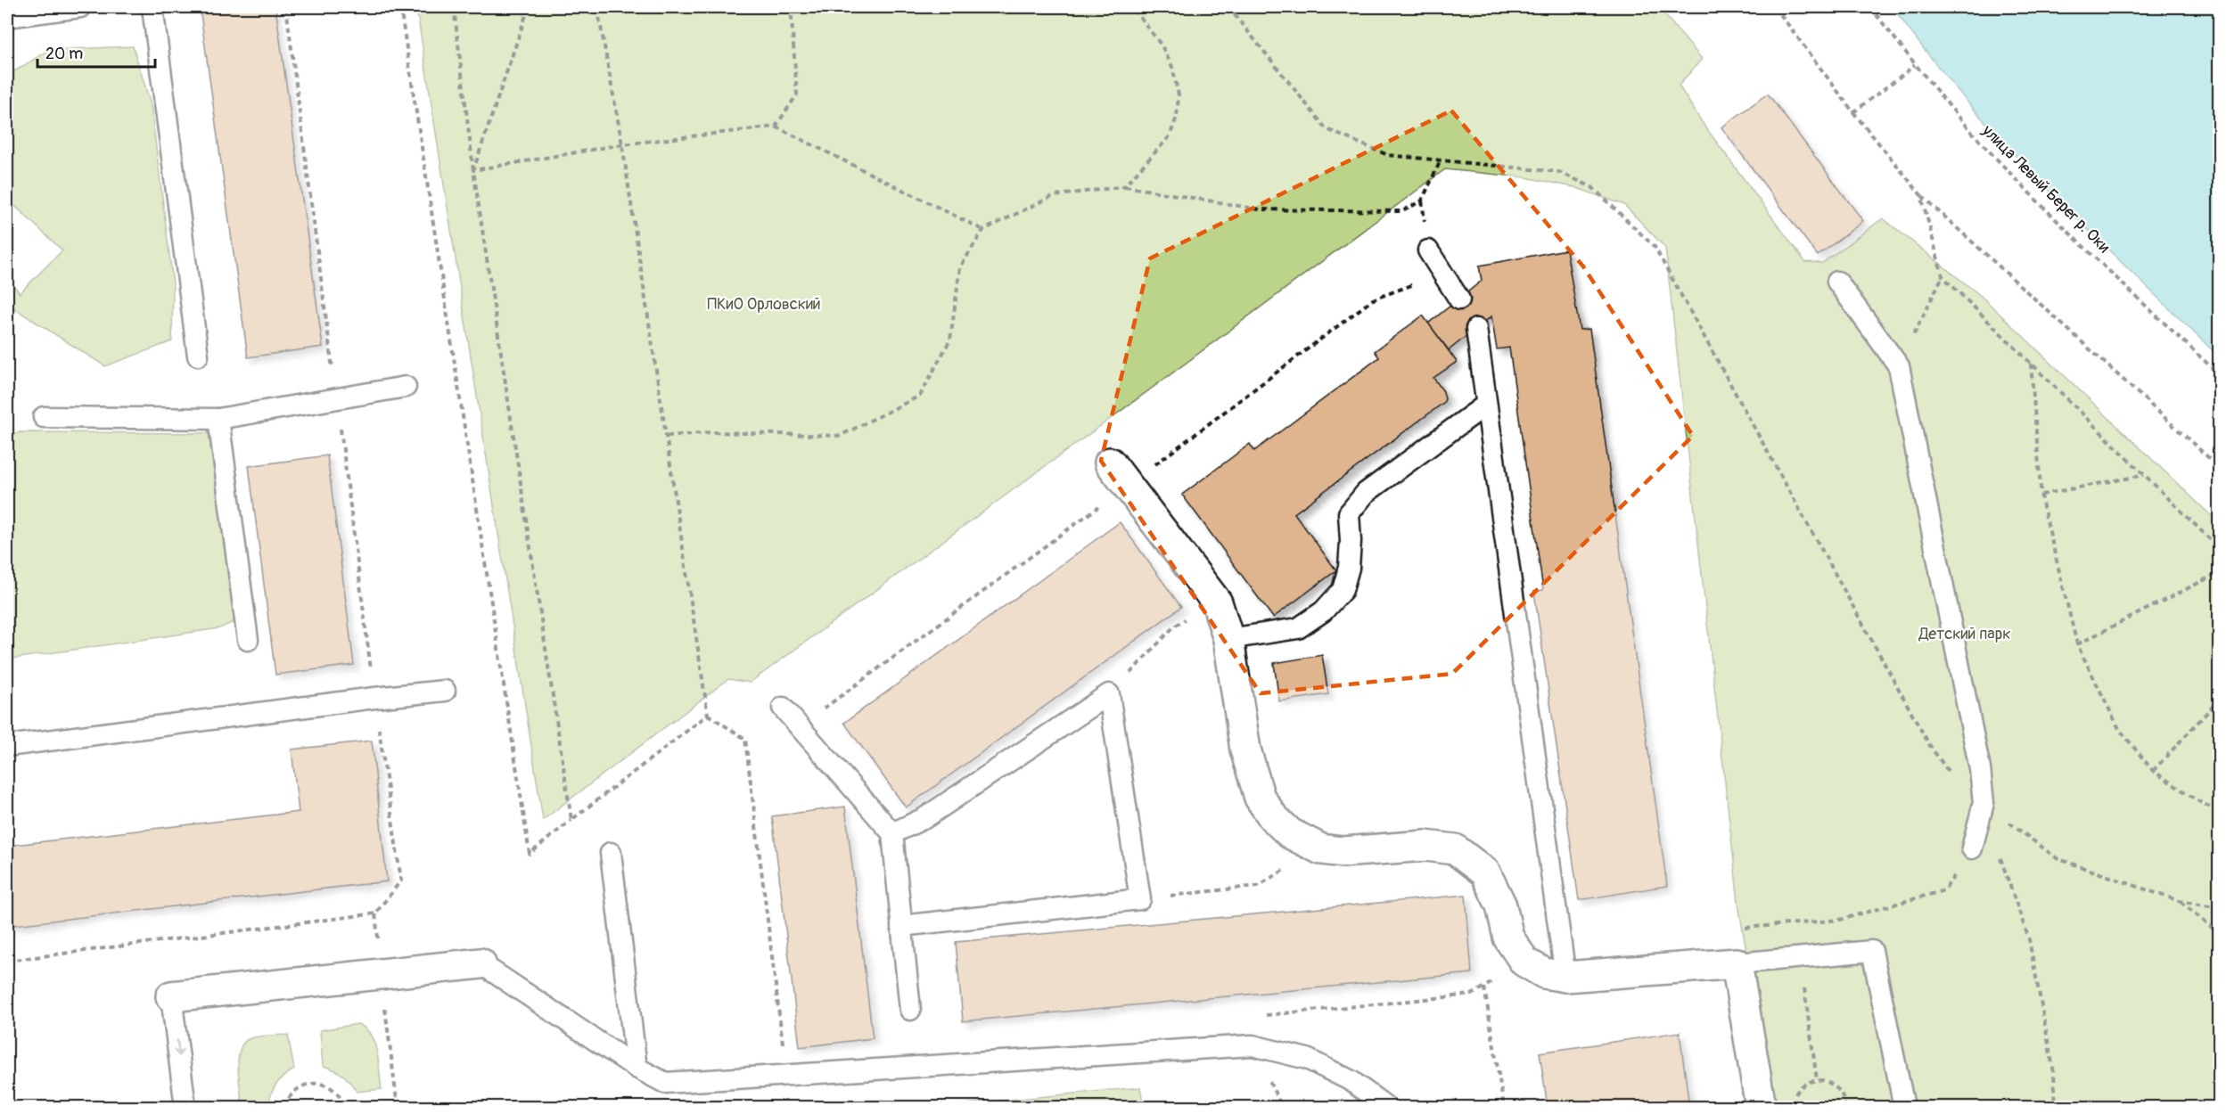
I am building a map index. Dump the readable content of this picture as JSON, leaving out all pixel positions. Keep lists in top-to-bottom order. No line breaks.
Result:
{"streets":{"path":["улица Левый Берег р. Оки"]},"parks":["ПКиО Орловский","Детский парк"],"scale_bar":"20 m"}
